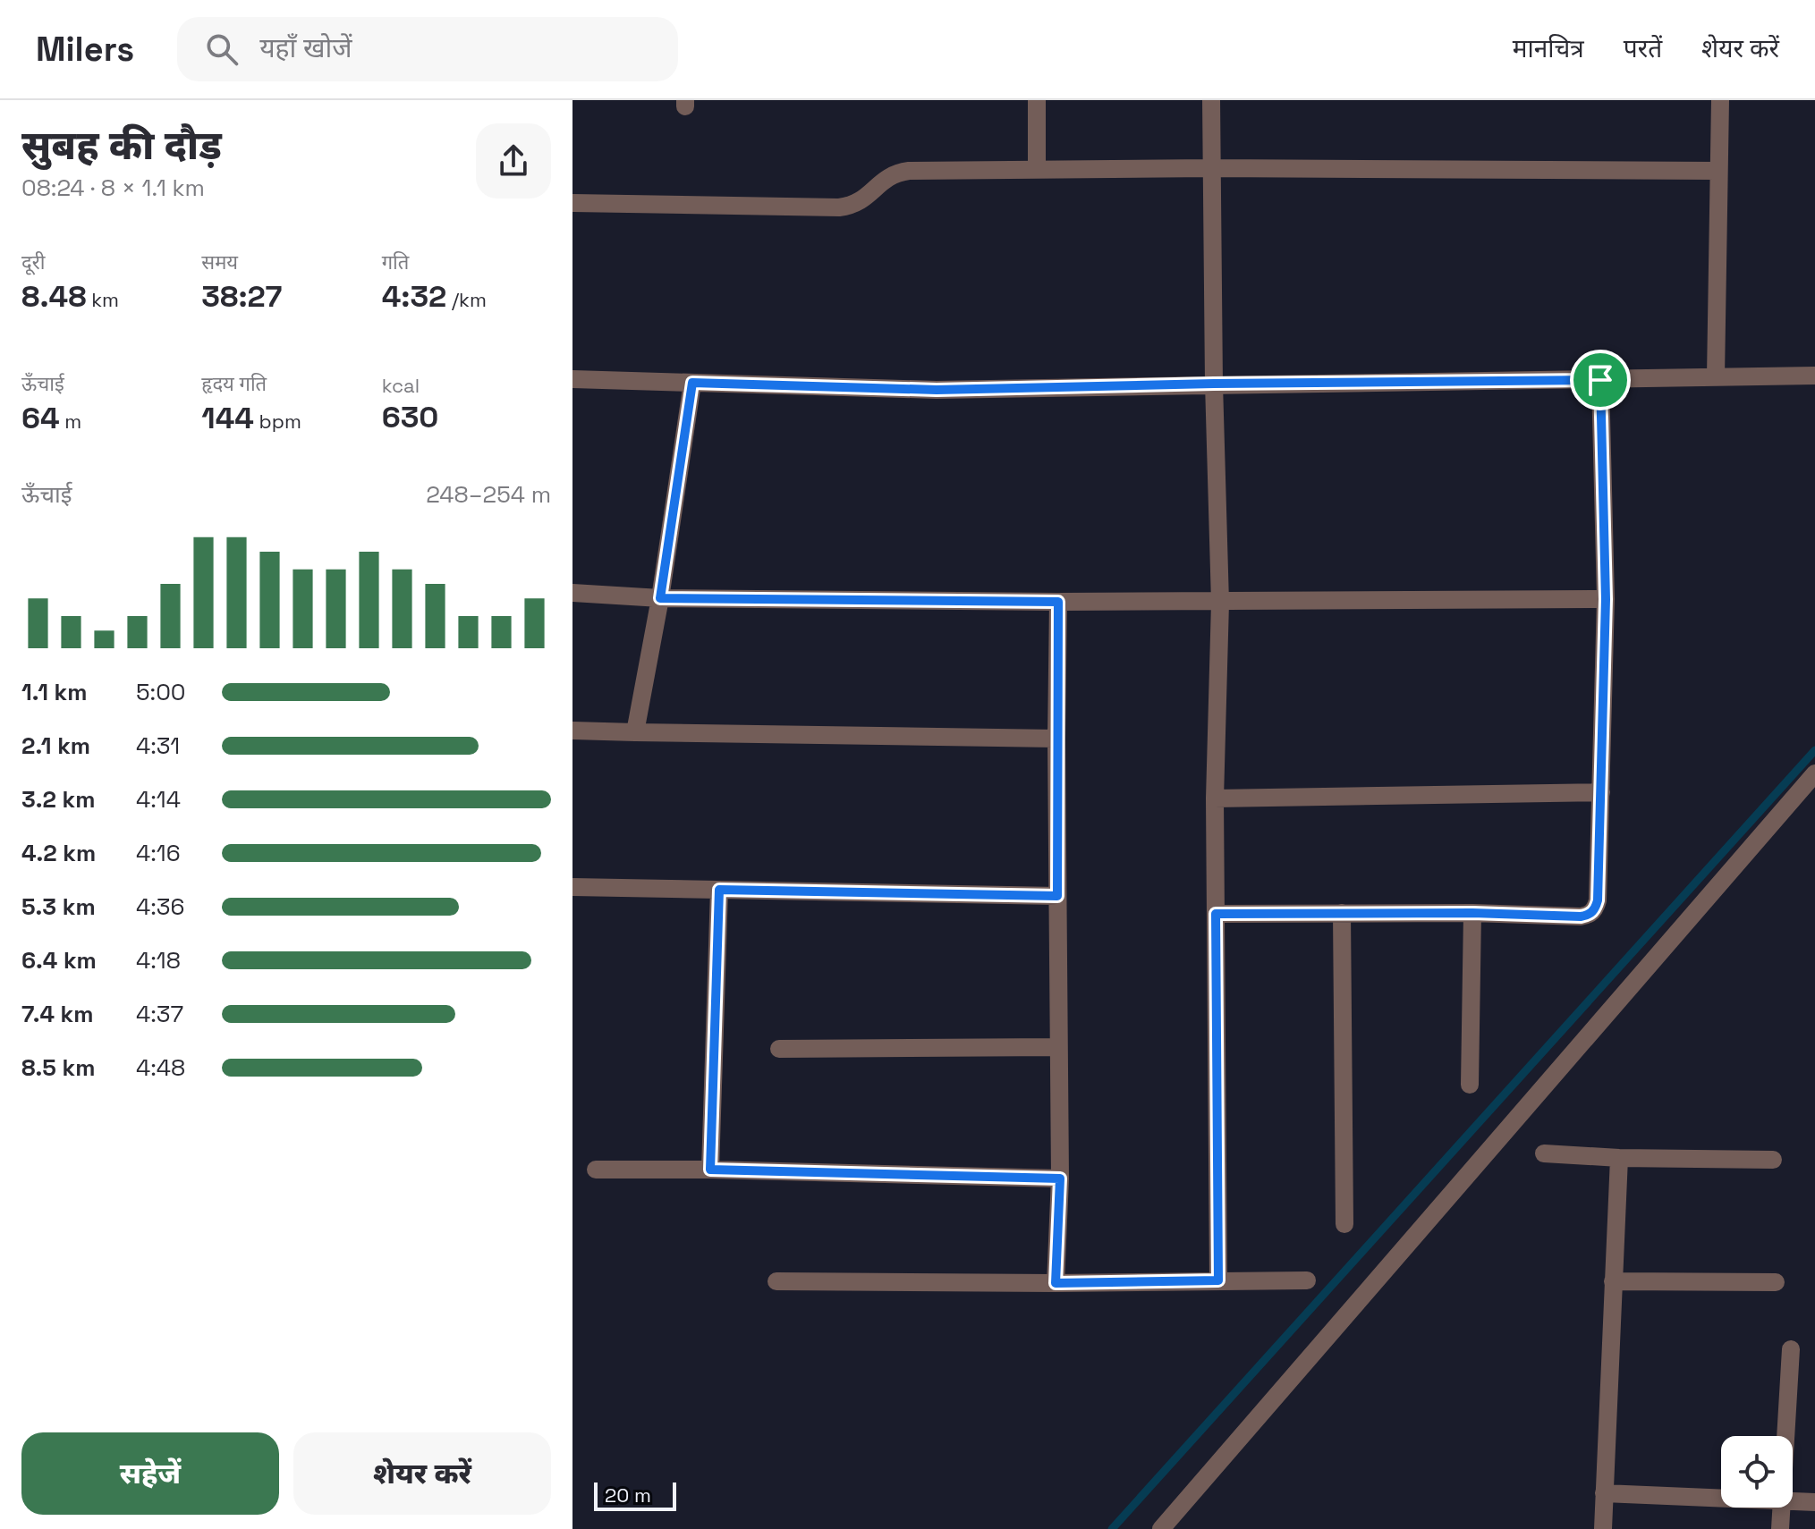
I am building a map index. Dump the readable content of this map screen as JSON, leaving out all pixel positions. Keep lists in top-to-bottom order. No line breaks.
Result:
{"scale_bar":"20 m","page":{"header":"Milers","search":"यहाँ खोजें","nav":["मानचित्र","परतें","शेयर करें"],"heading":["सुबह की दौड़","08:24 · 8 × 1.1 km"],"stats":[["दूरी","8.48 km"],["समय","38:27"],["गति","4:32 /km"],["ऊँचाई","64 m"],["हृदय गति","144 bpm"],["kcal","630"]],"chart":["ऊँचाई","248–254 m"],"list":[{"name":"1.1 km","note":"5:00"},{"name":"2.1 km","note":"4:31"},{"name":"3.2 km","note":"4:14"},{"name":"4.2 km","note":"4:16"},{"name":"5.3 km","note":"4:36"},{"name":"6.4 km","note":"4:18"},{"name":"7.4 km","note":"4:37"},{"name":"8.5 km","note":"4:48"}],"buttons":["सहेजें","शेयर करें"],"scale":"20 m"}}
